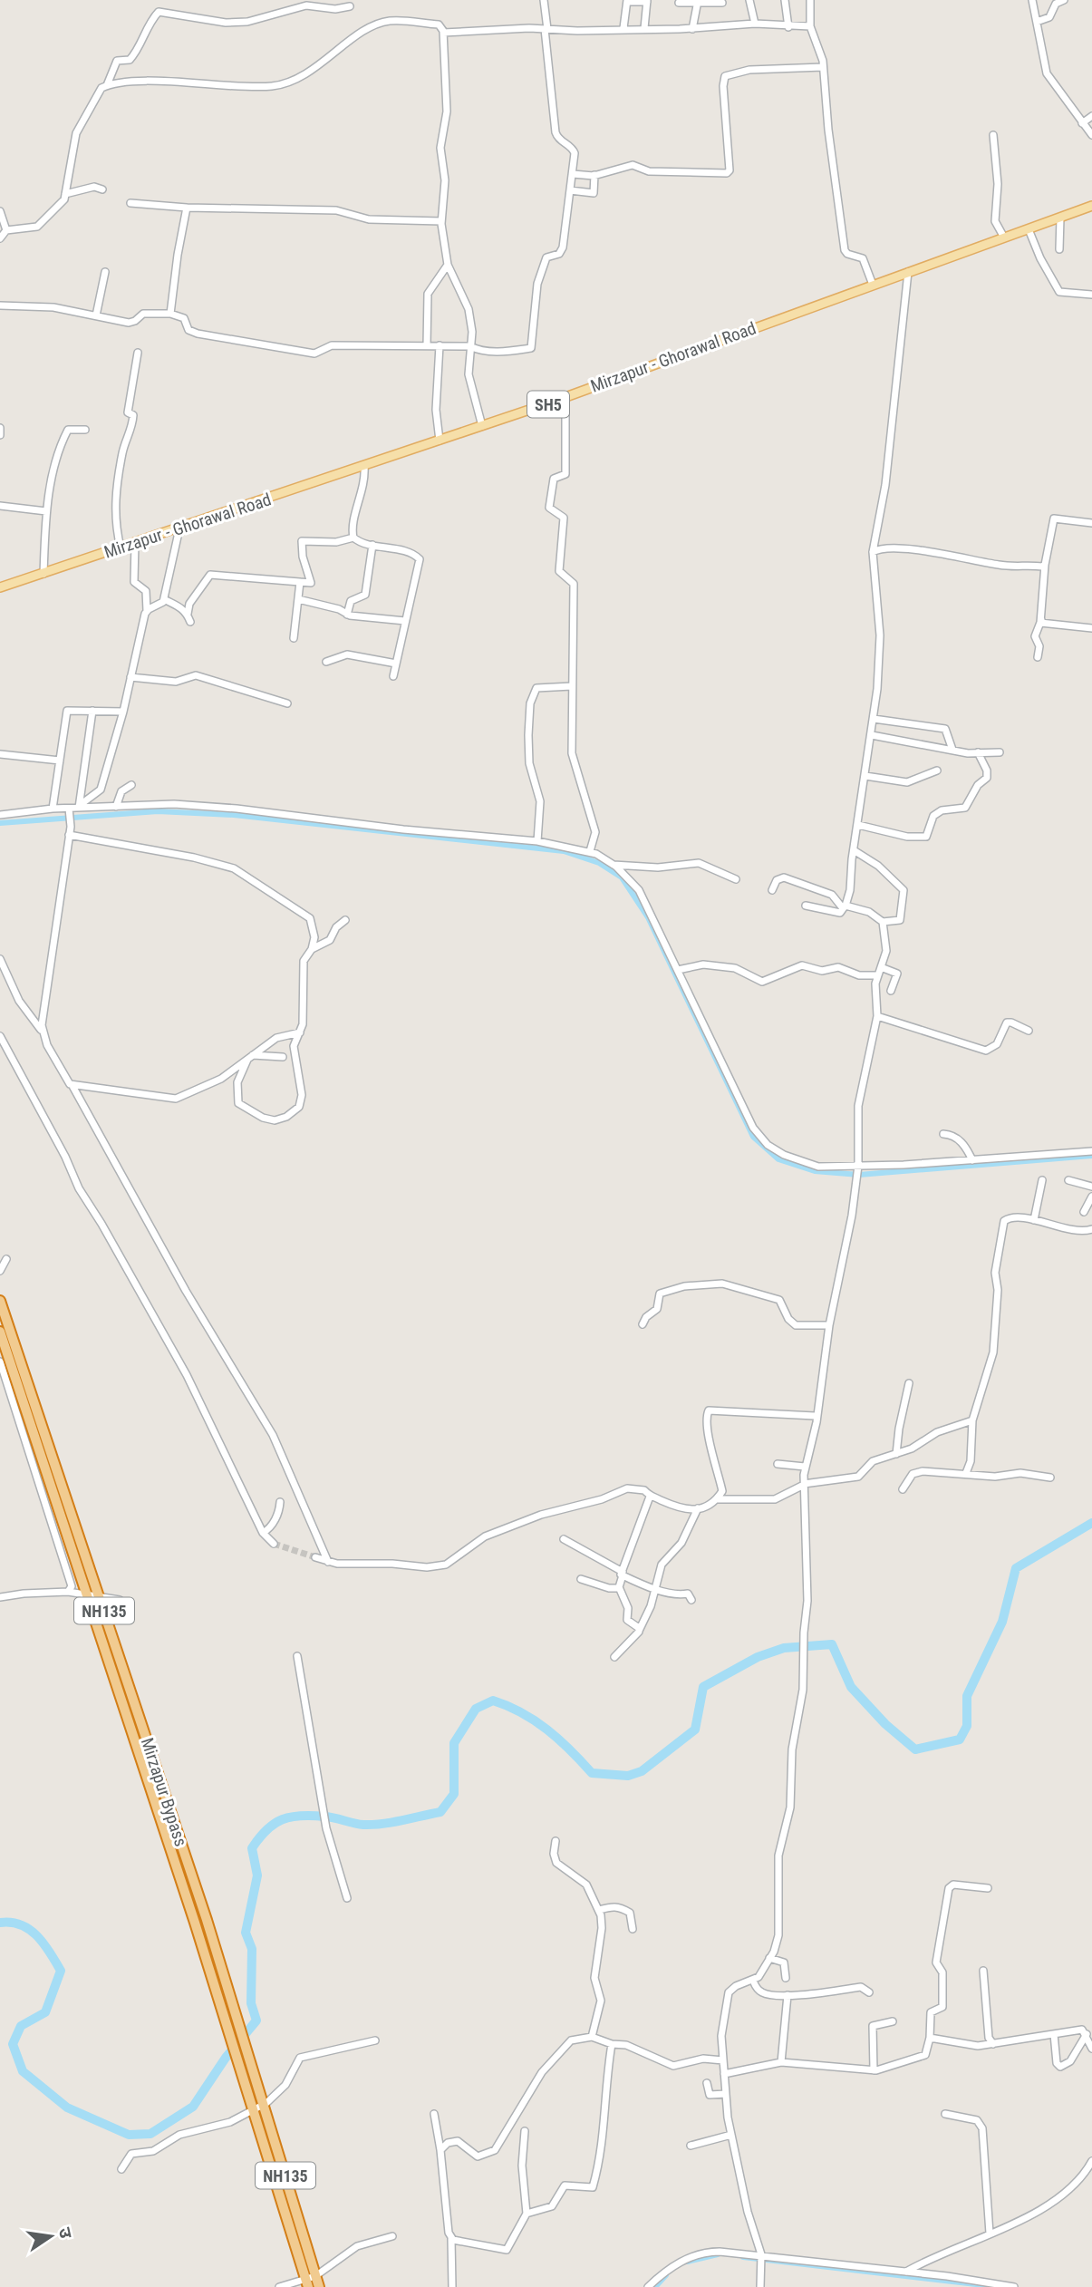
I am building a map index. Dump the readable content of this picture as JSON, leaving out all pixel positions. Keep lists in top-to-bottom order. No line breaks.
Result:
{"streets":{"highway":["NH135","Mirzapur Bypass"],"main road":["Mirzapur - Ghorawal Road","SH5"]},"north":"right"}
